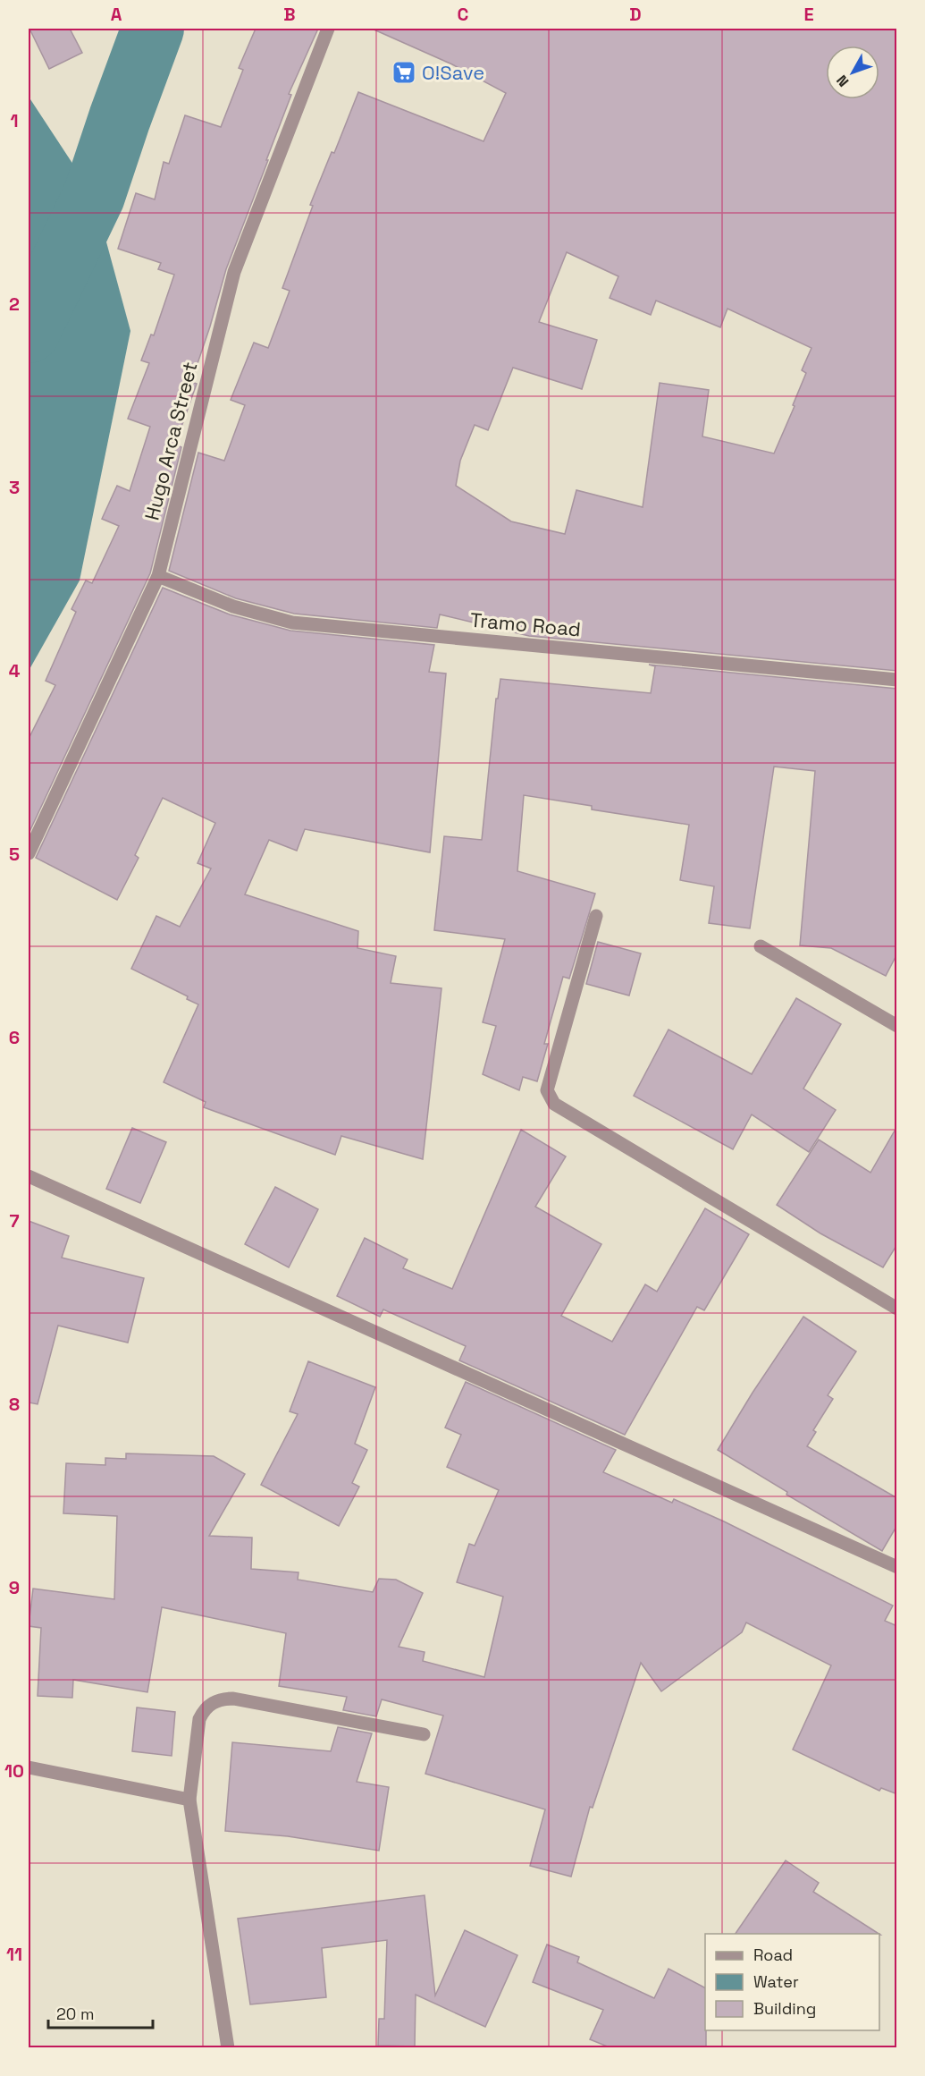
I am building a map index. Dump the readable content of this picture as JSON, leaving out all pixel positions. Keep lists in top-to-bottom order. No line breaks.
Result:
{"streets":{"street":["Hugo Arca Street","Tramo Road"]},"crossings":[["Hugo Arca Street","Tramo Road"]],"places":{"supermarket":["O!Save"]},"legend":["Road","Water","Building"],"scale_bar":"20 m","north":"bottom left","grid":{"columns":["A","B","C","D","E"],"rows":["1","2","3","4","5","6","7","8","9","10","11"]}}
